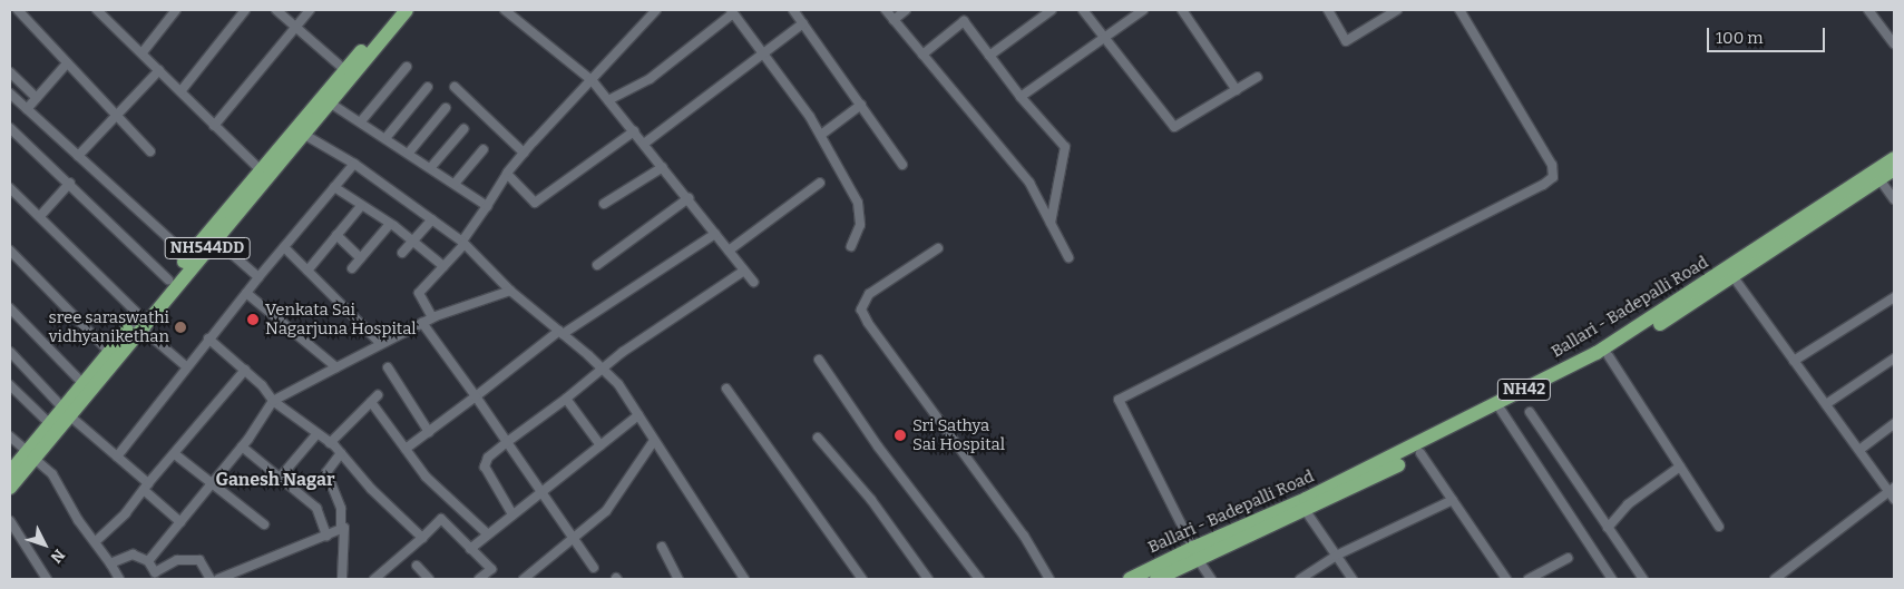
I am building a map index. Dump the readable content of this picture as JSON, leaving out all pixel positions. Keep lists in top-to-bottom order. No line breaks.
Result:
{"streets":{"highway":["NH544DD","Ballari - Badepalli Road","NH42"]},"districts":["Ganesh Nagar"],"places":["Venkata Sai Nagarjuna Hospital","sree saraswathi vidhyanikethan","Sri Sathya Sai Hospital"],"scale_bar":"100 m","north":"bottom right"}
